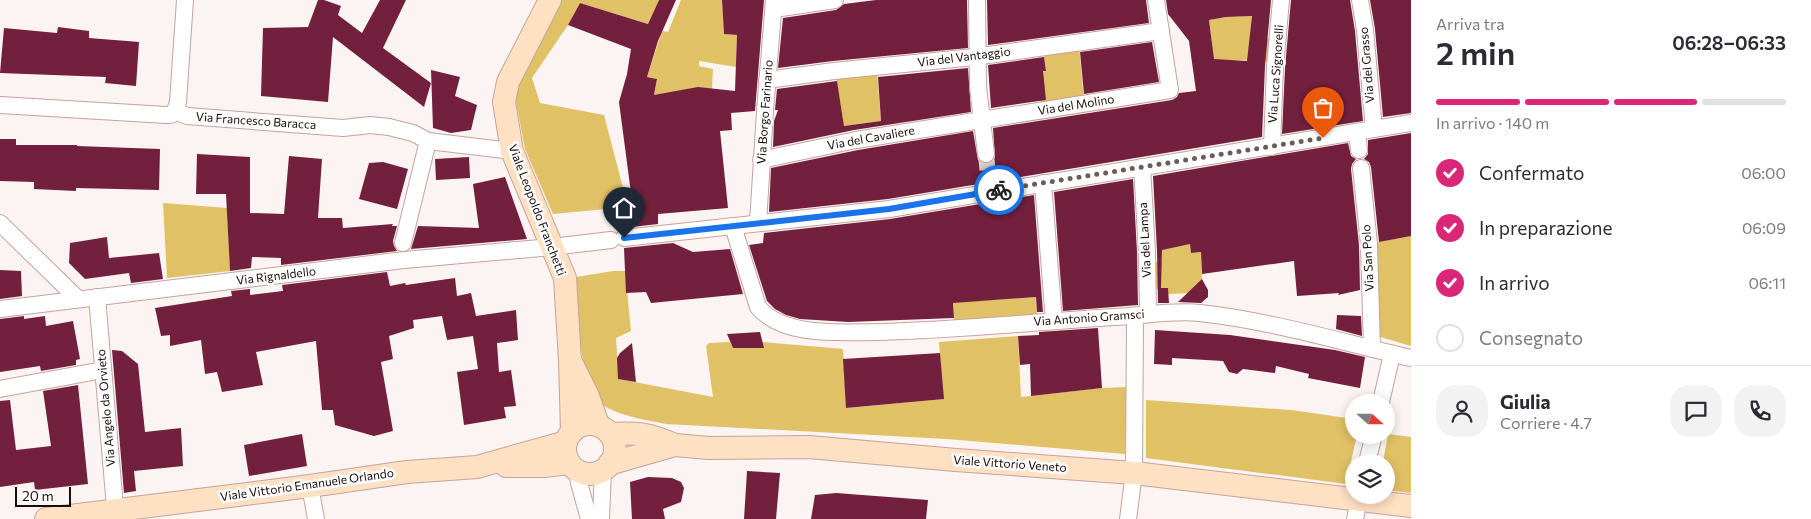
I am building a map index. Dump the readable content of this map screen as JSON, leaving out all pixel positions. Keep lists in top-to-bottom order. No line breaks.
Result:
{"streets":{"main road":["Viale Leopoldo Franchetti","Viale Vittorio Veneto","Viale Vittorio Emanuele Orlando"],"street":["Via del Vantaggio","Via del Grasso","Via Luca Signorelli","Via del Molino","Via Borgo Farinario","Via Francesco Baracca","Via del Cavaliere","Via del Lampa","Via San Polo","Via Rignaldello","Via Antonio Gramsci","Via Angelo da Orvieto"]},"crossings":[["Via del Vantaggio","Via del Molino"],["Via del Vantaggio","Via Borgo Farinario"],["Via del Grasso","Via Rignaldello"],["Via Luca Signorelli","Via Rignaldello"],["Via del Molino","Via del Cavaliere"],["Via Borgo Farinario","Via del Cavaliere"],["Via Borgo Farinario","Via Rignaldello"],["Via Francesco Baracca","Viale Leopoldo Franchetti"],["Viale Leopoldo Franchetti","Via Rignaldello"],["Viale Leopoldo Franchetti","Viale Vittorio Veneto"],["Viale Leopoldo Franchetti","Viale Vittorio Emanuele Orlando"],["Via del Lampa","Via Rignaldello"],["Via del Lampa","Via Antonio Gramsci"],["Via del Lampa","Viale Vittorio Veneto"],["Via San Polo","Via Antonio Gramsci"],["Via Rignaldello","Via Antonio Gramsci"],["Via Rignaldello","Via Angelo da Orvieto"],["Via Angelo da Orvieto","Viale Vittorio Emanuele Orlando"],["Viale Vittorio Veneto","Viale Vittorio Emanuele Orlando"]],"scale_bar":"20 m","north":"right","page":{"heading":["2 min","Arriva tra","06:28–06:33"],"panel":["Giulia","Corriere · 4.7"],"bar":"In arrivo · 140 m","list":[["Confermato","06:00"],["In preparazione","06:09"],["In arrivo","06:11"],"Consegnato"],"scale":"20 m"}}
